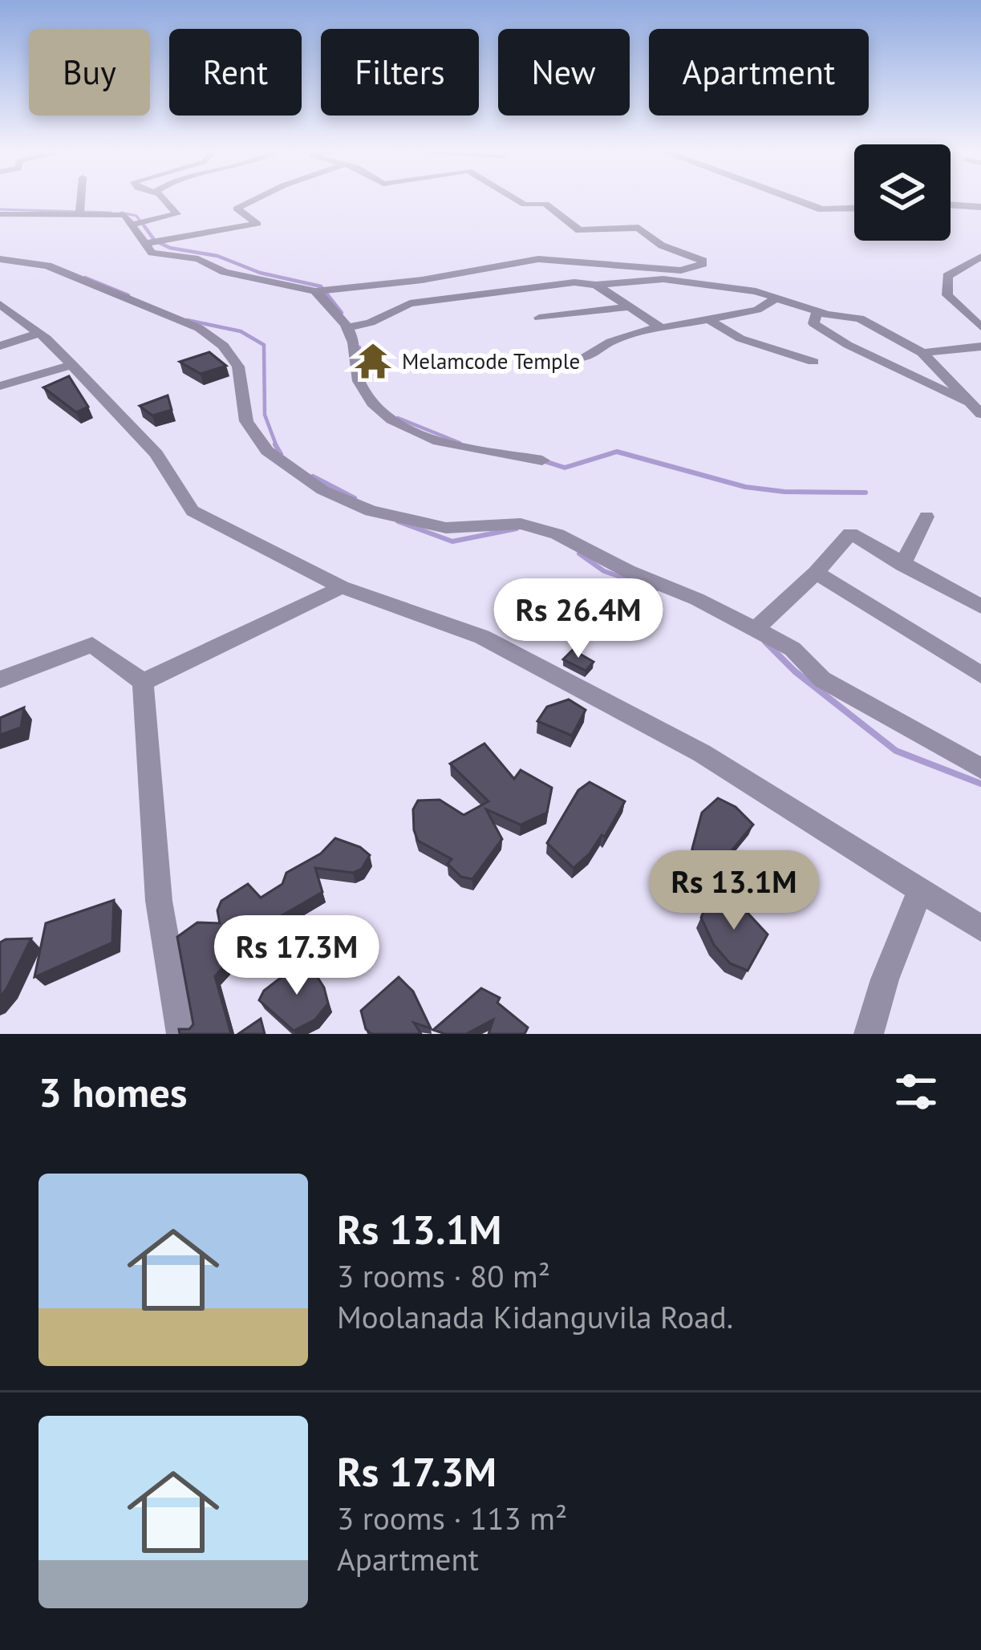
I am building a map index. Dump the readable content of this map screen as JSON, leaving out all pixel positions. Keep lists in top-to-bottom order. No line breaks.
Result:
{"places":{"temple":["Melamcode Temple"]},"page":{"chip":["Buy","Rent","Filters","New","Apartment"],"price":["Rs 26.4M","Rs 13.1M","Rs 17.3M"],"heading":"3 homes","list":[{"name":"Rs 13.1M","note":"3 rooms · 80 m² · Moolanada Kidanguvila Road."},{"name":"Rs 17.3M","note":"3 rooms · 113 m² · Apartment"}]}}
